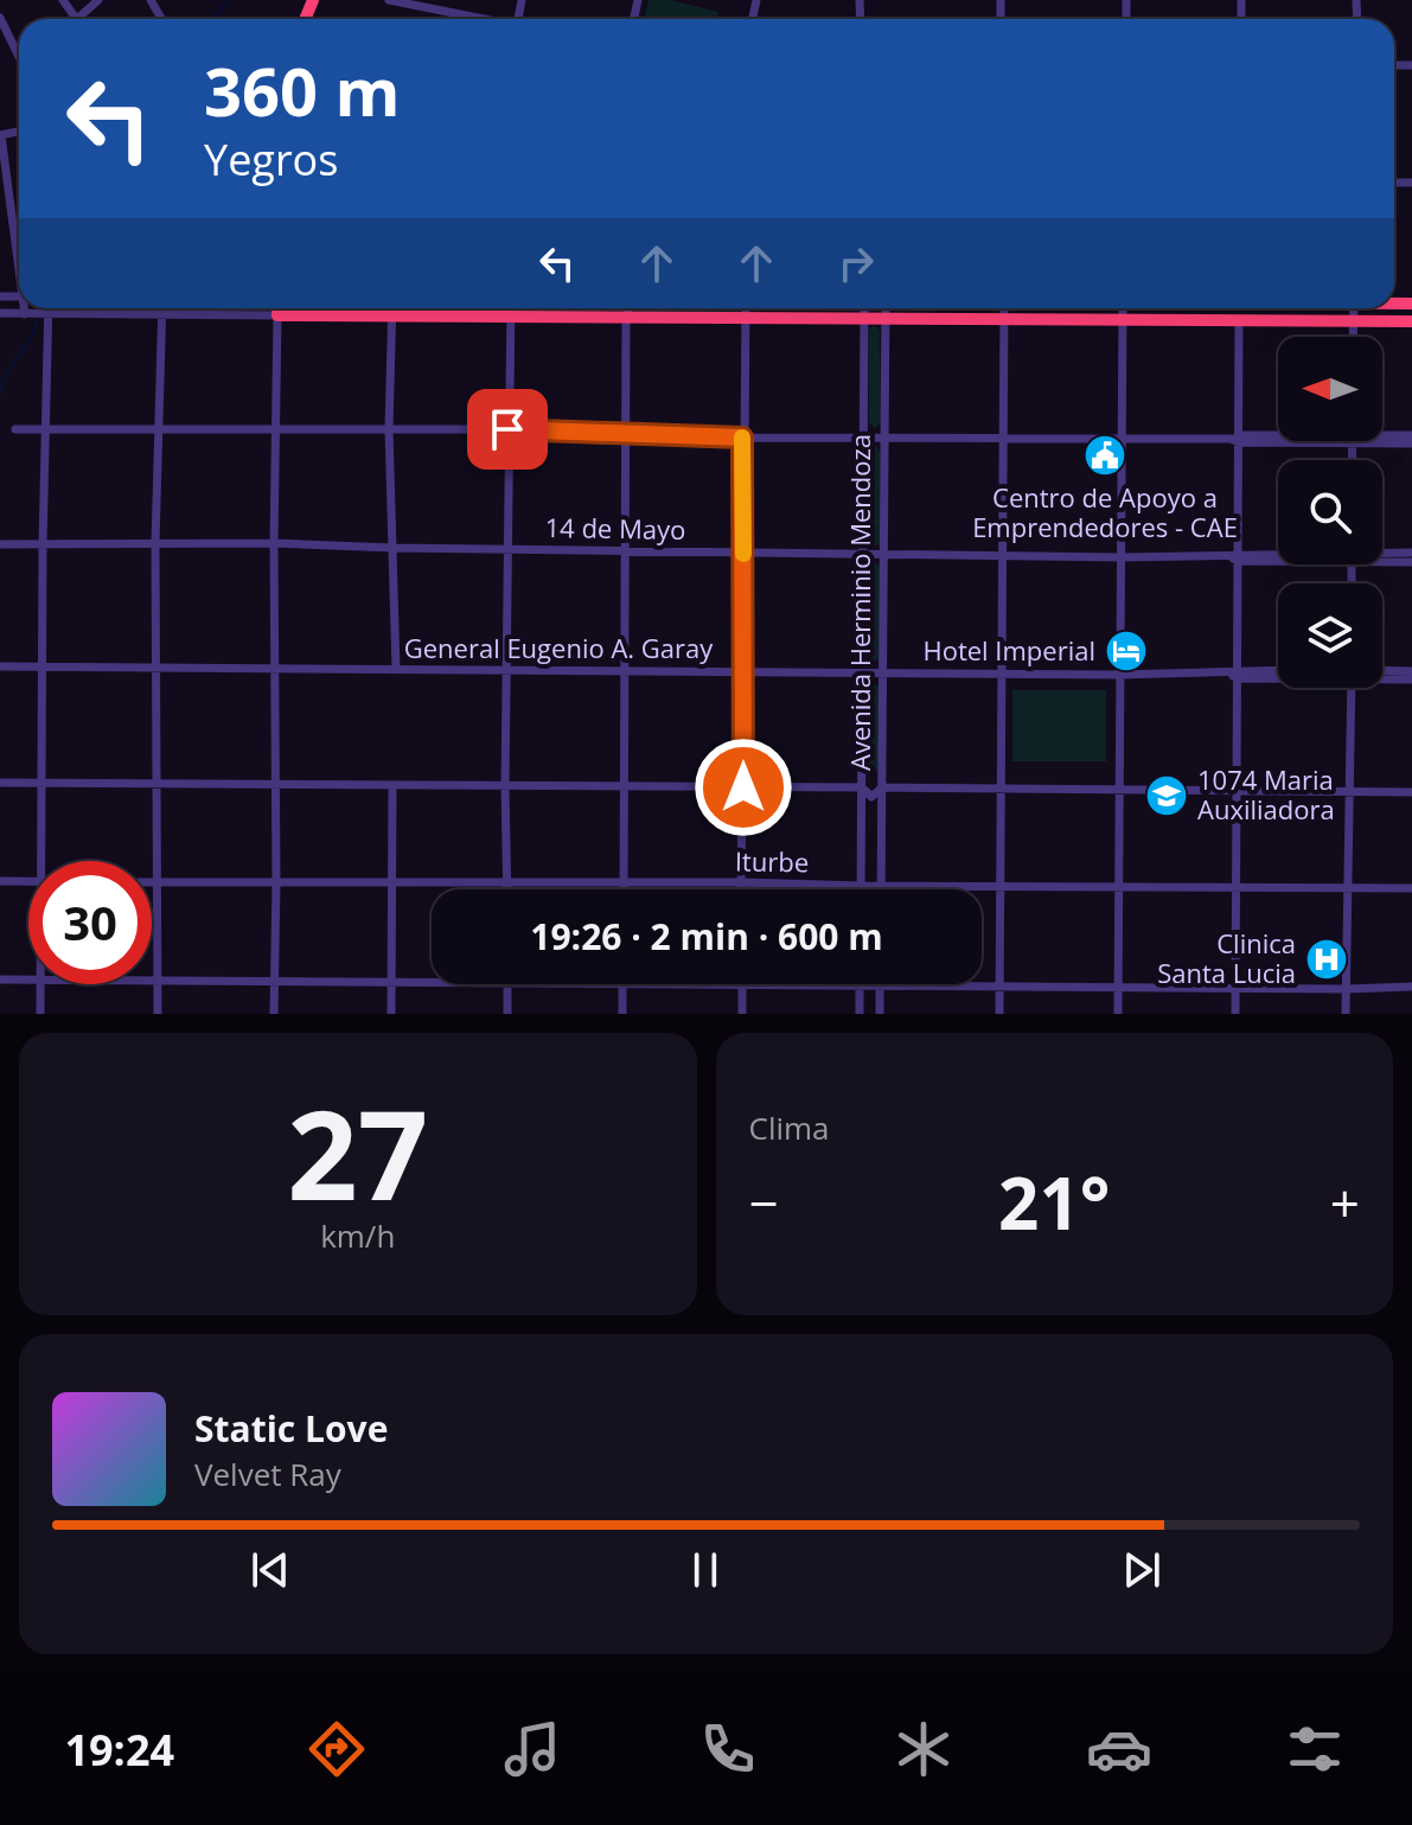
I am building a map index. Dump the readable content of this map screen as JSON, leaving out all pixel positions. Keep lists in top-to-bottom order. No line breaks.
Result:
{"streets":{"street":["14 de Mayo","Avenida Herminio Mendoza","General Eugenio A. Garay","Iturbe"]},"crossings":[["14 de Mayo","Avenida Herminio Mendoza"],["Avenida Herminio Mendoza","General Eugenio A. Garay"],["Avenida Herminio Mendoza","Iturbe"]],"places":{"public building":["Centro de Apoyo a Emprendedores - CAE"],"hotel":["Hotel Imperial"],"school or university":["1074 Maria Auxiliadora"],"hospital":["Clinica Santa Lucia"]},"north":"left","page":{"turn":["360 m","Yegros"],"limit":"30","trip":"19:26 · 2 min · 600 m","tile":[["27","km/h"],"Clima"],"heat":["−","21°","+"],"song":["Static Love","Velvet Ray"],"tabs":"19:24"}}
